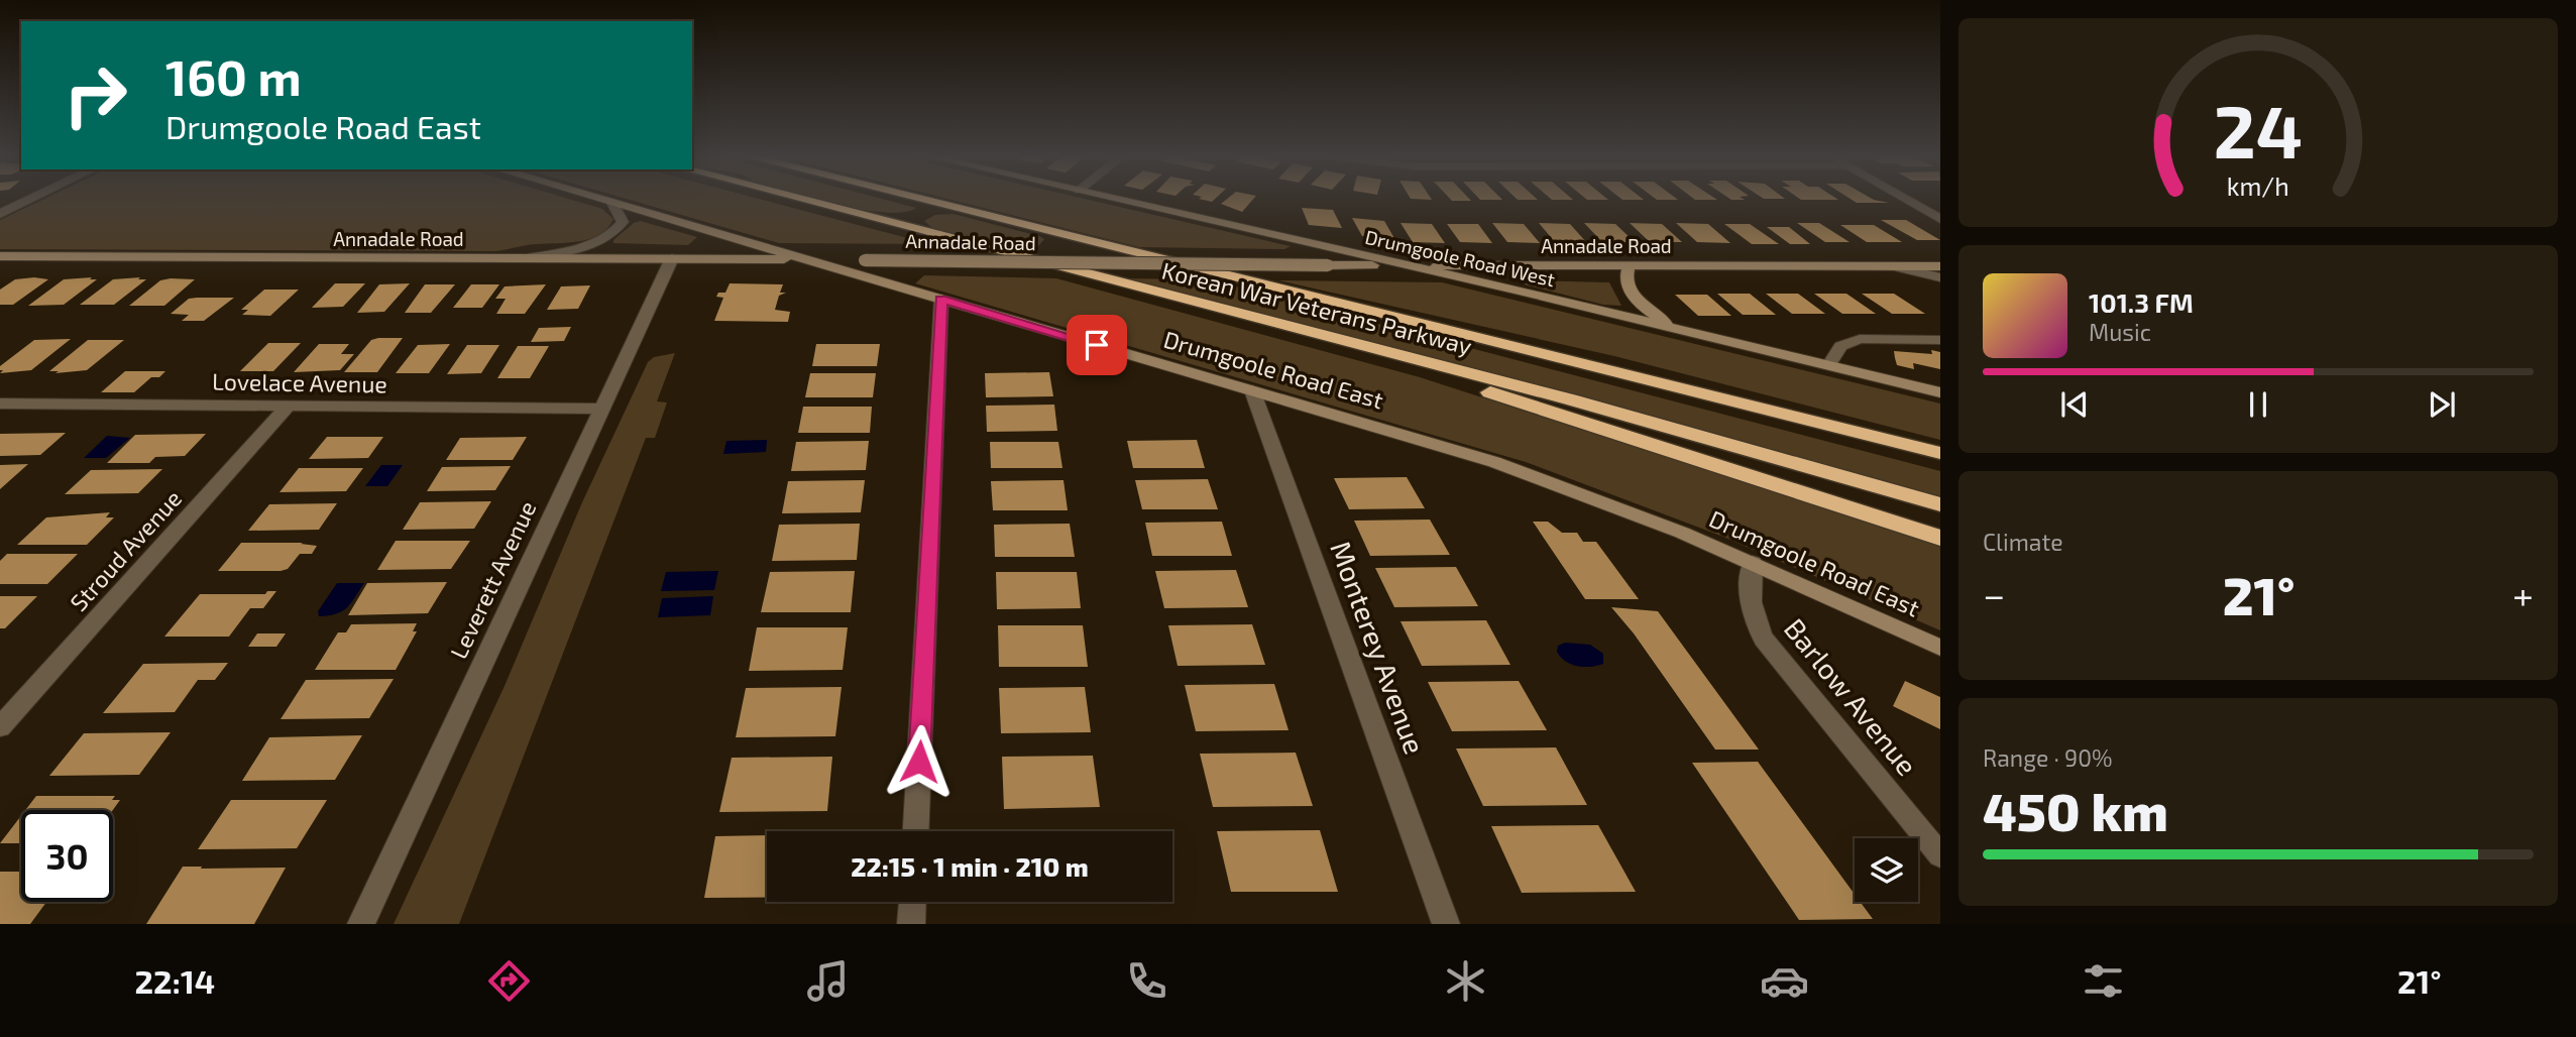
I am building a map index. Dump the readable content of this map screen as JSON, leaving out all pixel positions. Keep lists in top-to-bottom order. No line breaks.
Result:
{"streets":{"highway":["Korean War Veterans Parkway"],"main road":["Annadale Road","Drumgoole Road West","Drumgoole Road East"],"street":["Lovelace Avenue","Stroud Avenue","Leverett Avenue","Monterey Avenue","Barlow Avenue"]},"crossings":[["Annadale Road","Drumgoole Road West"],["Annadale Road","Drumgoole Road East"],["Annadale Road","Leverett Avenue"],["Drumgoole Road East","Monterey Avenue"],["Drumgoole Road East","Barlow Avenue"],["Lovelace Avenue","Stroud Avenue"],["Lovelace Avenue","Leverett Avenue"]],"page":{"turn":["160 m","Drumgoole Road East"],"song":["101.3 FM","Music"],"tile":["Climate",["Range · 90%","450 km"]],"heat":["−","21°","+"],"limit":"30","trip":"22:15 · 1 min · 210 m","tabs":["22:14","21°"],"gauge":["24","km/h"]}}
